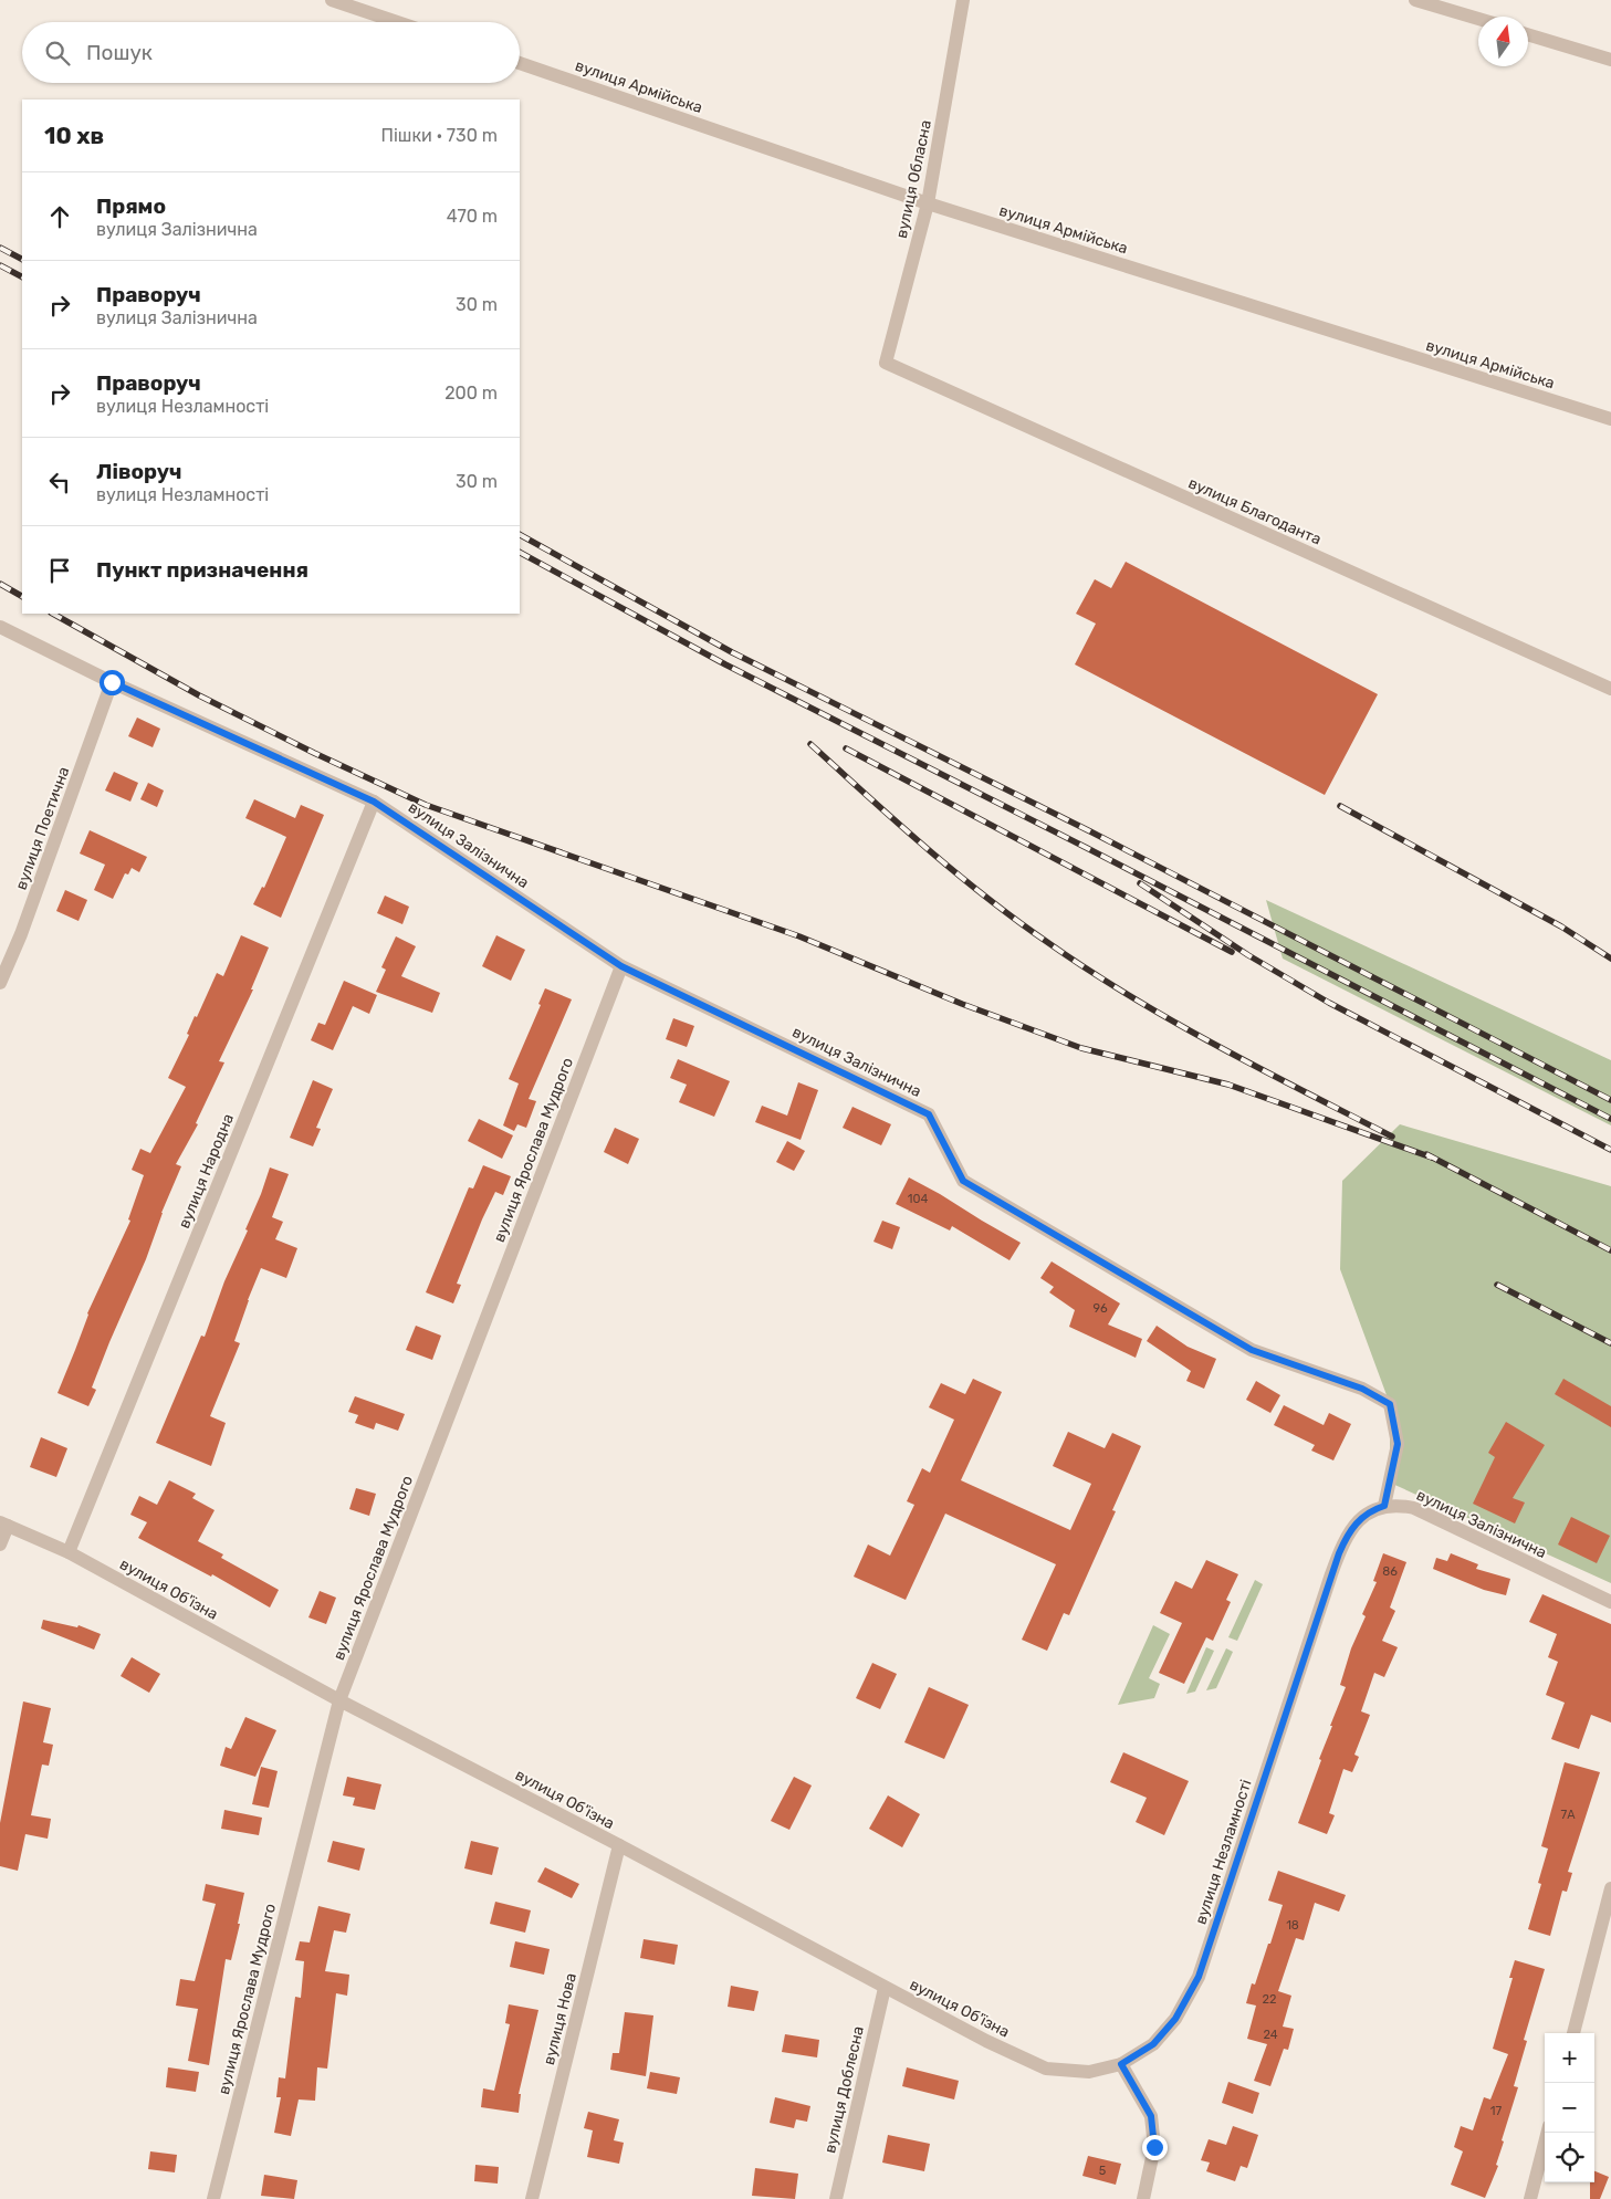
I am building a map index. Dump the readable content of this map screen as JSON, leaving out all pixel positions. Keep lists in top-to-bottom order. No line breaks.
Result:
{"streets":{"street":["вулиця Армійська","вулиця Обласна","вулиця Благоданта","вулиця Поетична","вулиця Залізнична","вулиця Ярослава Мудрого","вулиця Народна","вулиця Об'їзна","вулиця Незламності","вулиця Нова","вулиця Доблесна"]},"crossings":[["вулиця Армійська","вулиця Обласна"],["вулиця Обласна","вулиця Благоданта"],["вулиця Поетична","вулиця Залізнична"],["вулиця Залізнична","вулиця Ярослава Мудрого"],["вулиця Залізнична","вулиця Народна"],["вулиця Залізнична","вулиця Незламності"],["вулиця Ярослава Мудрого","вулиця Об'їзна"],["вулиця Народна","вулиця Об'їзна"],["вулиця Об'їзна","вулиця Незламності"],["вулиця Об'їзна","вулиця Нова"],["вулиця Об'їзна","вулиця Доблесна"]],"house_numbers":["104","96","86","7А","18","22","24","17","5"],"north":"top","page":{"search":"Пошук","heading":["10 хв","Пішки · 730 m"],"list":[["Прямо","вулиця Залізнична","470 m"],["Праворуч","вулиця Залізнична","30 m"],["Праворуч","вулиця Незламності","200 m"],["Ліворуч","вулиця Незламності","30 m"],"Пункт призначення"],"map_buttons":["+","−"]}}
